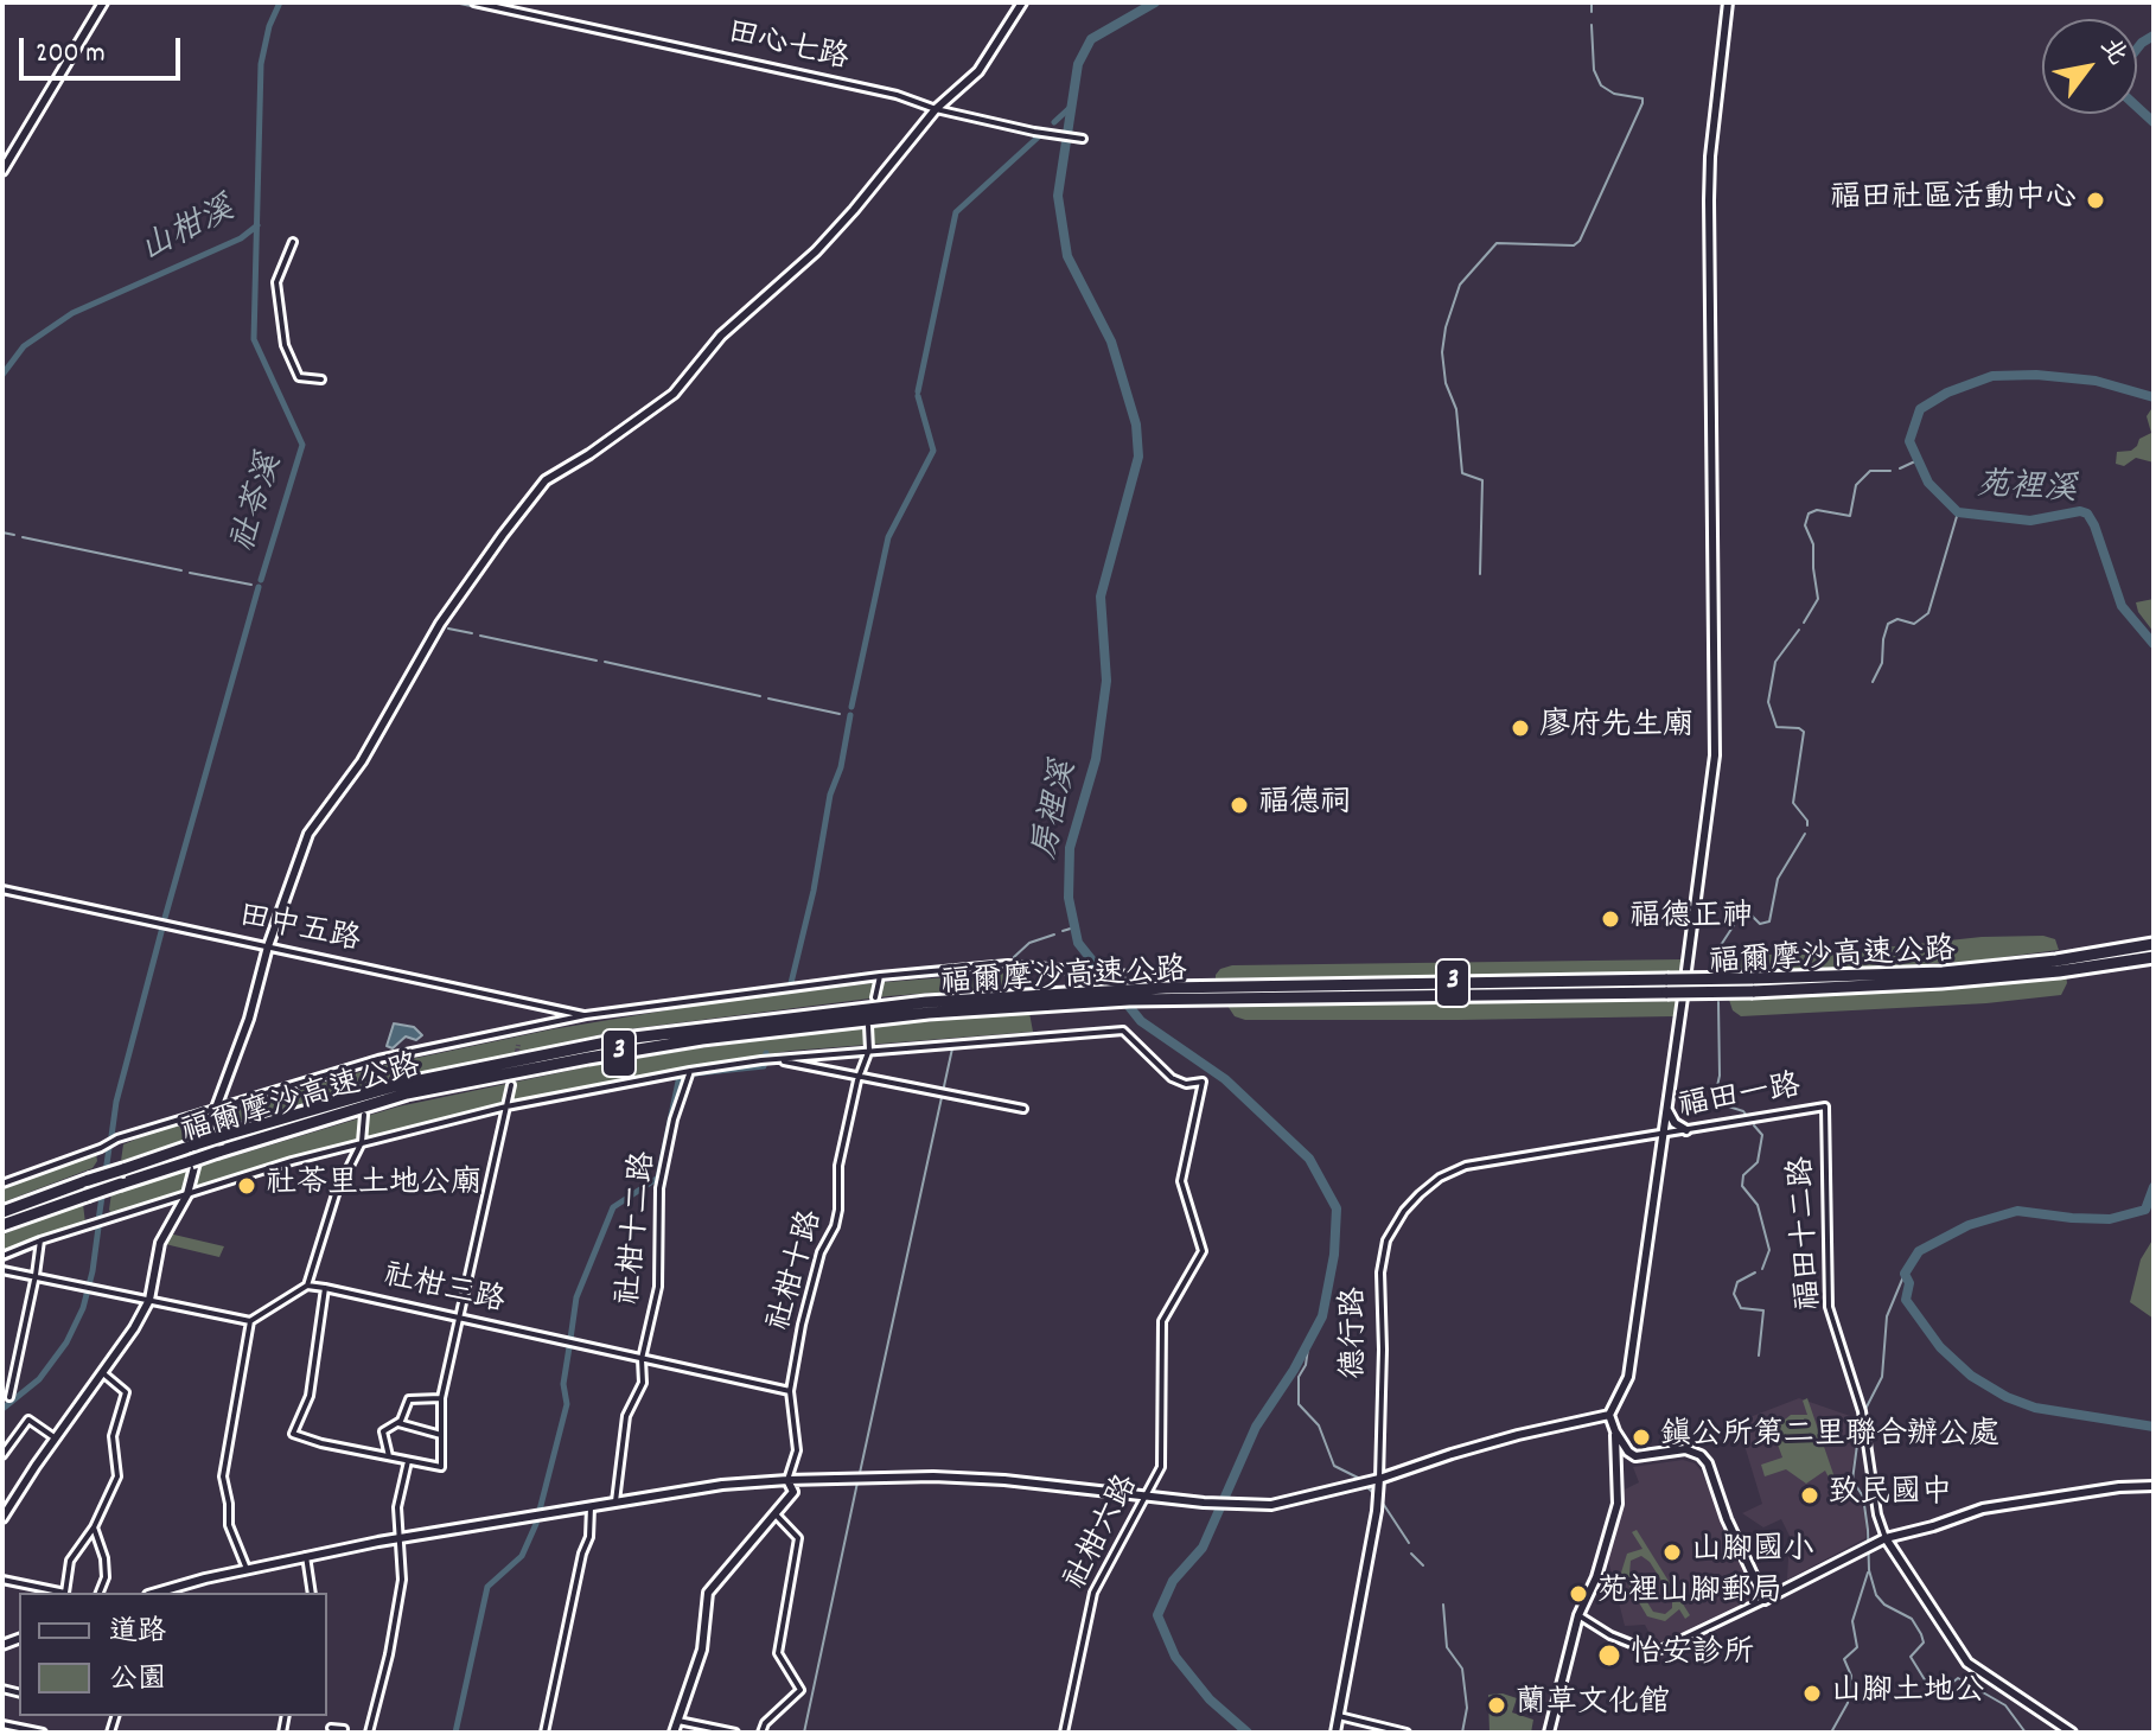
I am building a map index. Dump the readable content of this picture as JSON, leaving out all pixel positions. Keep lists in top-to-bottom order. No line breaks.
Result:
{"streets":{"highway":["福爾摩沙高速公路","3"],"main road":["德行路"],"street":["田心七路","田中五路","福田一路","社柑十二路","福田十二路","社柑十路","社柑三路","社柑六路"]},"crossings":[["福田一路","福田十二路"],["福田一路","德行路"],["社柑十二路","社柑三路"],["社柑十路","社柑三路"],["社柑十路","社柑六路"]],"water":["山柑溪","苑裡溪","社苓溪","房裡溪"],"places":["福田社區活動中心","廖府先生廟","福德祠","福德正神","社苓里土地公廟","鎮公所第二里聯合辦公處","致民國中","山腳國小","苑裡山腳郵局","怡安診所","山腳土地公","蘭草文化館"],"legend":["道路","公園"],"scale_bar":"200 m","north":"top right"}
